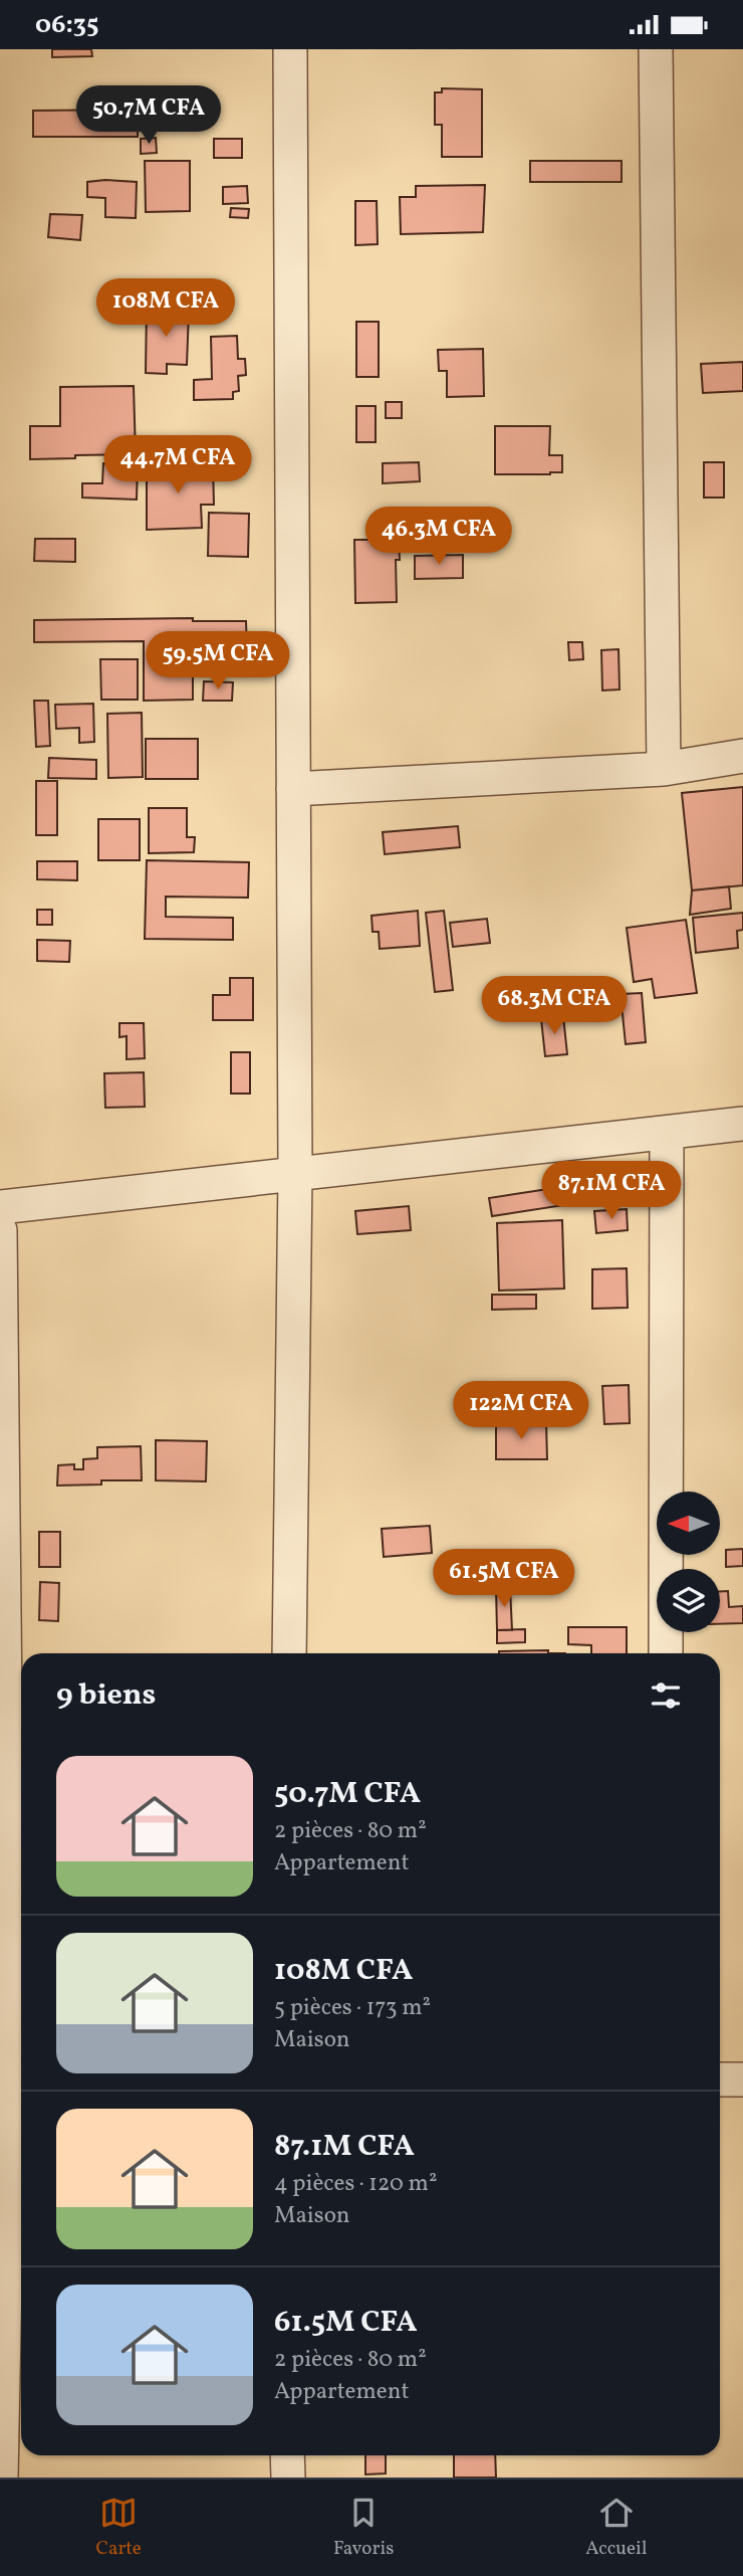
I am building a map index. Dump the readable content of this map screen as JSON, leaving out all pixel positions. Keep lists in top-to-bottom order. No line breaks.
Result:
{"north":"left","page":{"status":"06:35","price":["50.7M CFA","108M CFA","44.7M CFA","46.3M CFA","59.5M CFA","68.3M CFA","87.1M CFA","122M CFA","61.5M CFA"],"heading":"9 biens","list":[{"name":"50.7M CFA","note":"2 pièces · 80 m² · Appartement"},{"name":"108M CFA","note":"5 pièces · 173 m² · Maison"},{"name":"87.1M CFA","note":"4 pièces · 120 m² · Maison"},{"name":"61.5M CFA","note":"2 pièces · 80 m² · Appartement"}],"tabs":["Carte","Favoris","Accueil"]}}
